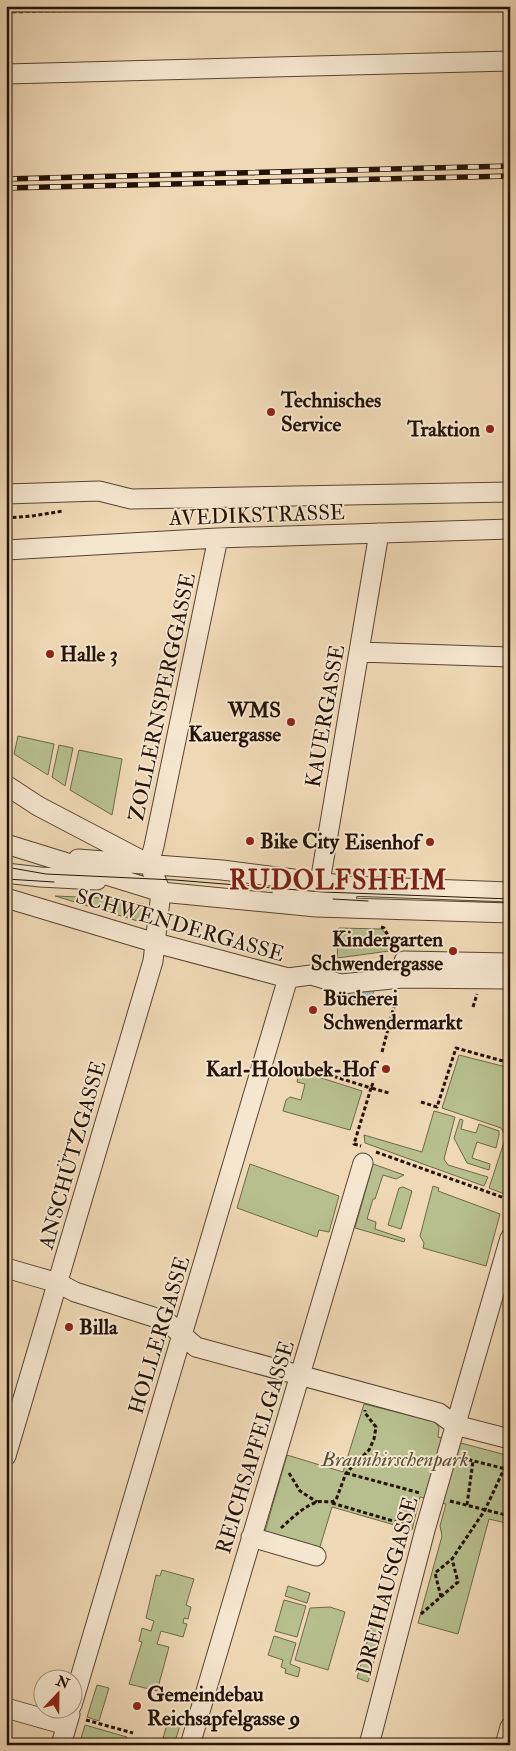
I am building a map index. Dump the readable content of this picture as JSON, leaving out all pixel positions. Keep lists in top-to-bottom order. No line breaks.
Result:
{"streets":{"street":["AVEDIKSTRASSE","ZOLLERNSPERGGASSE","KAUERGASSE","SCHWENDERGASSE","ANSCHÜTZGASSE","HOLLERGASSE","REICHSAPFELGASSE","DREIHAUSGASSE"]},"crossings":[["AVEDIKSTRASSE","ZOLLERNSPERGGASSE"],["AVEDIKSTRASSE","KAUERGASSE"],["ZOLLERNSPERGGASSE","ANSCHÜTZGASSE"],["SCHWENDERGASSE","ANSCHÜTZGASSE"],["SCHWENDERGASSE","HOLLERGASSE"]],"districts":["RUDOLFSHEIM"],"parks":["Braunhirschenpark"],"places":["Technisches Service","Traktion","Halle 3","WMS Kauergasse","Bike City","Eisenhof","Kindergarten Schwendergasse","Bücherei Schwendermarkt","Karl-Holoubek-Hof","Billa","Gemeindebau Reichsapfelgasse 9"],"north":"top"}
